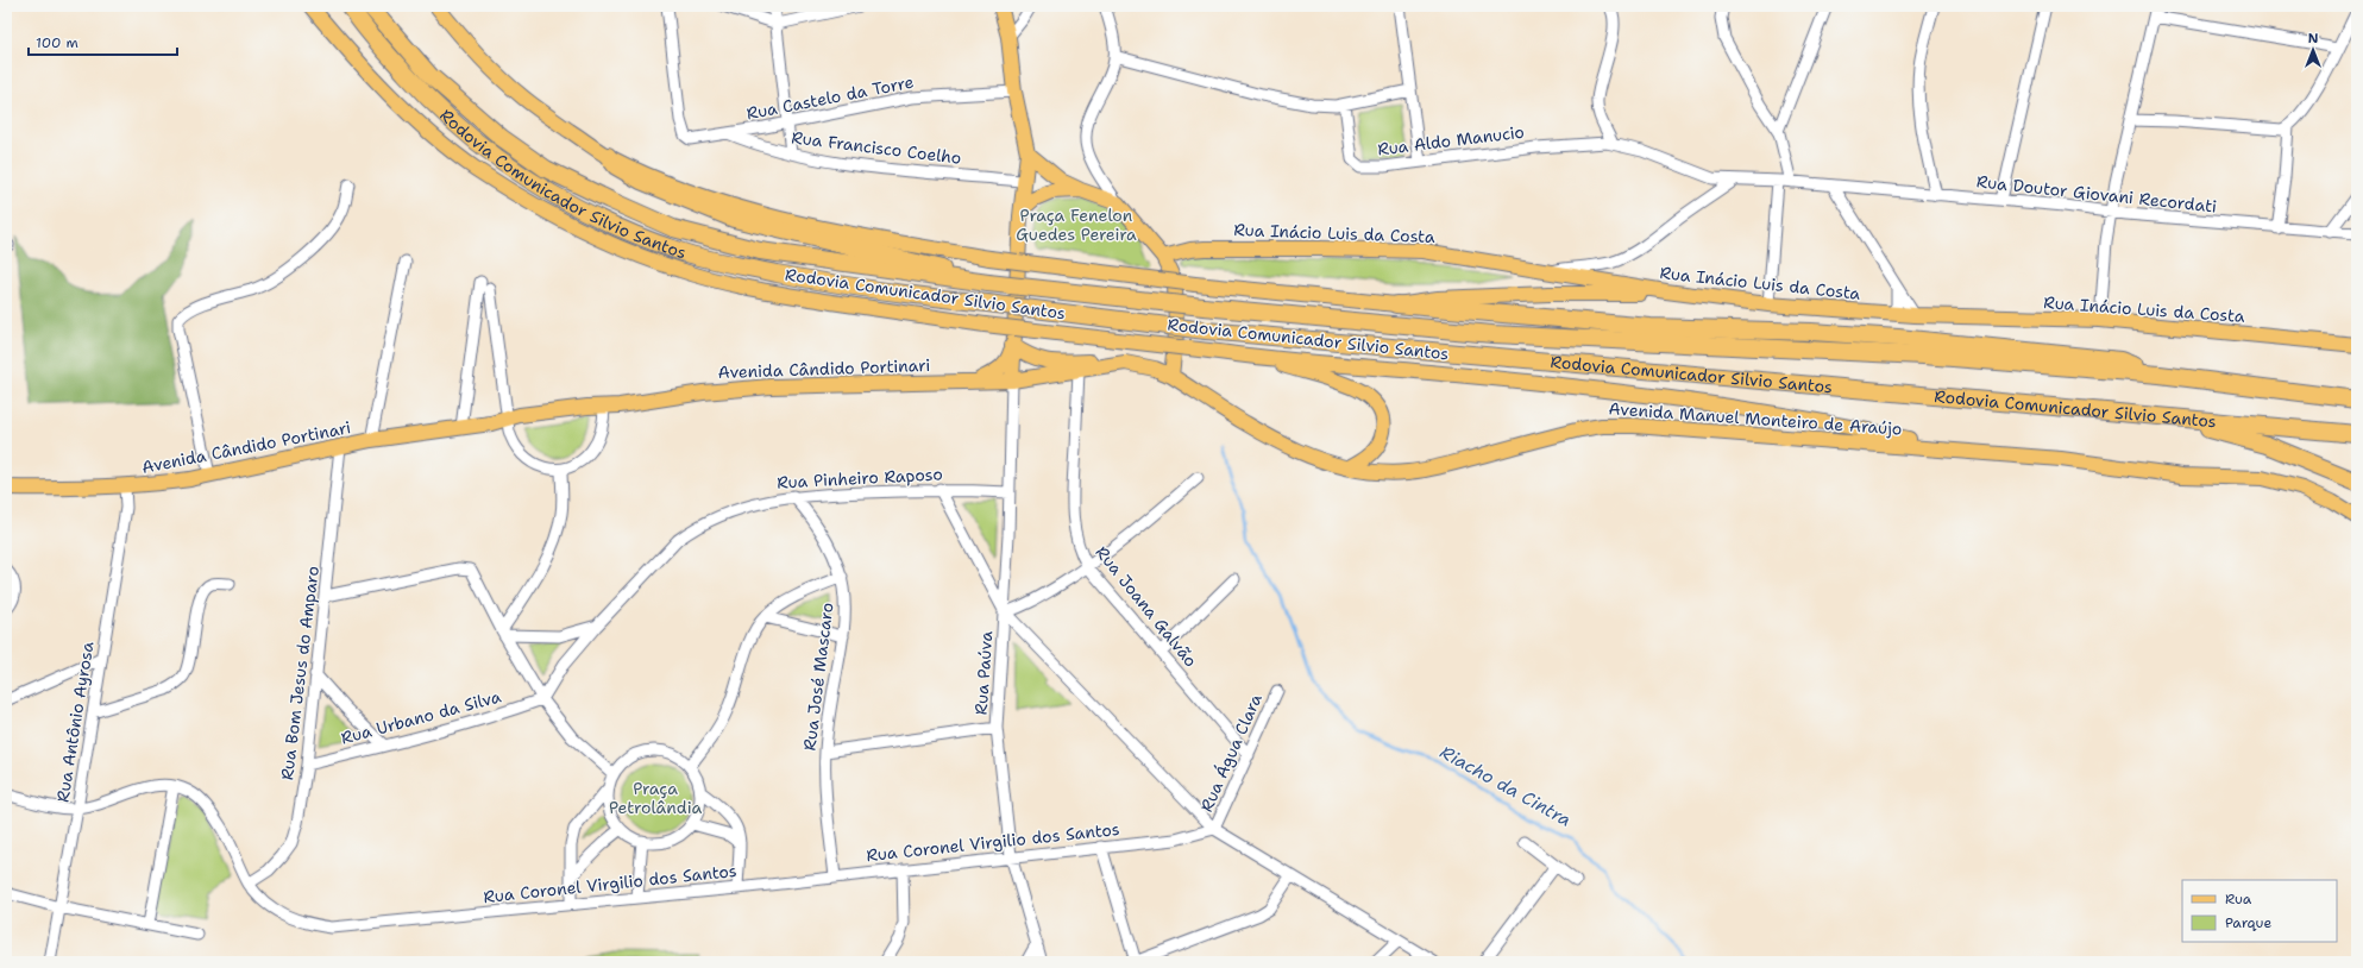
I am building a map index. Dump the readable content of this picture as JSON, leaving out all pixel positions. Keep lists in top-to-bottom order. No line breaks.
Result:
{"streets":{"highway":["Rodovia Comunicador Silvio Santos"],"main road":["Rua Inácio Luis da Costa","Avenida Cândido Portinari","Avenida Manuel Monteiro de Araújo"],"street":["Rua Castelo da Torre","Rua Aldo Manucio","Rua Francisco Coelho","Rua Doutor Giovani Recordati","Rua Pinheiro Raposo","Rua Joana Galvão","Rua Bom Jesus do Amparo","Rua Paúva","Rua José Mascaro","Rua Urbano da Silva","Rua Antônio Ayrosa","Rua Água Clara","Rua Coronel Virgilio dos Santos"]},"crossings":[["Rua Castelo da Torre","Rua Francisco Coelho"],["Rua Aldo Manucio","Rua Doutor Giovani Recordati"],["Avenida Cândido Portinari","Avenida Manuel Monteiro de Araújo"],["Avenida Cândido Portinari","Rua Joana Galvão"],["Avenida Cândido Portinari","Rua Bom Jesus do Amparo"],["Avenida Cândido Portinari","Rua Paúva"],["Avenida Cândido Portinari","Rua Antônio Ayrosa"],["Rua Pinheiro Raposo","Rua Paúva"],["Rua Pinheiro Raposo","Rua José Mascaro"],["Rua Pinheiro Raposo","Rua Urbano da Silva"],["Rua Joana Galvão","Rua Água Clara"],["Rua Bom Jesus do Amparo","Rua Urbano da Silva"],["Rua Bom Jesus do Amparo","Rua Coronel Virgilio dos Santos"],["Rua Paúva","Rua Coronel Virgilio dos Santos"],["Rua José Mascaro","Rua Coronel Virgilio dos Santos"],["Rua Antônio Ayrosa","Rua Coronel Virgilio dos Santos"],["Rua Água Clara","Rua Coronel Virgilio dos Santos"]],"water":["Riacho da Cintra"],"parks":["Praça Fenelon Guedes Pereira","Praça Petrolândia"],"legend":["Rua","Parque"],"scale_bar":"100 m","north":"top"}
